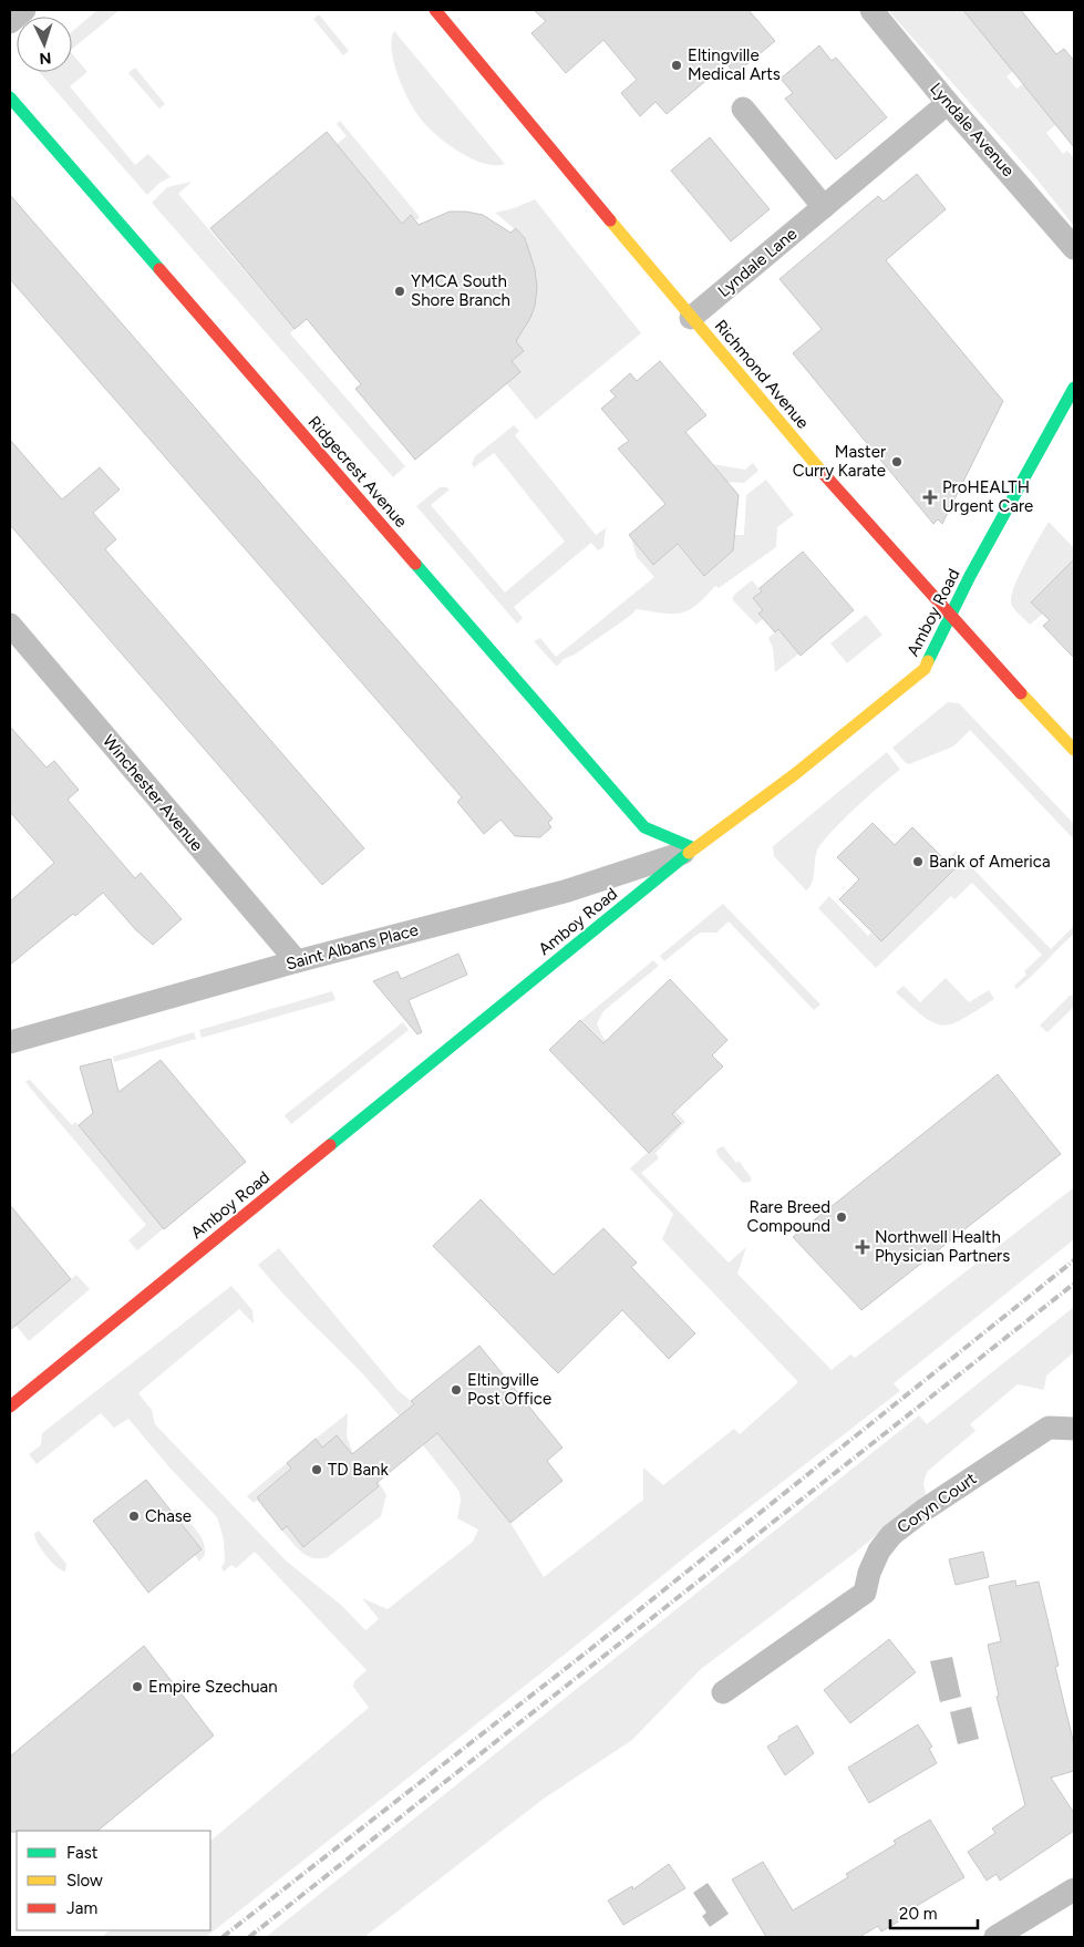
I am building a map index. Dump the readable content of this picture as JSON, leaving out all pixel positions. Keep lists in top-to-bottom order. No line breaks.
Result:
{"streets":{"main road":["Richmond Avenue","Ridgecrest Avenue","Amboy Road"],"street":["Lyndale Avenue","Lyndale Lane","Winchester Avenue","Saint Albans Place","Coryn Court"]},"crossings":[["Lyndale Avenue","Lyndale Lane"],["Lyndale Lane","Richmond Avenue"],["Richmond Avenue","Amboy Road"],["Ridgecrest Avenue","Amboy Road"],["Ridgecrest Avenue","Saint Albans Place"],["Amboy Road","Saint Albans Place"],["Winchester Avenue","Saint Albans Place"]],"places":{"other":["Eltingville Medical Arts","YMCA South Shore Branch","Master Curry Karate","Bank of America","Rare Breed Compound","Eltingville Post Office","TD Bank","Chase","Empire Szechuan"],"health":["ProHEALTH Urgent Care","Northwell Health Physician Partners"]},"legend":["Fast","Slow","Jam"],"scale_bar":"20 m","north":"bottom"}
